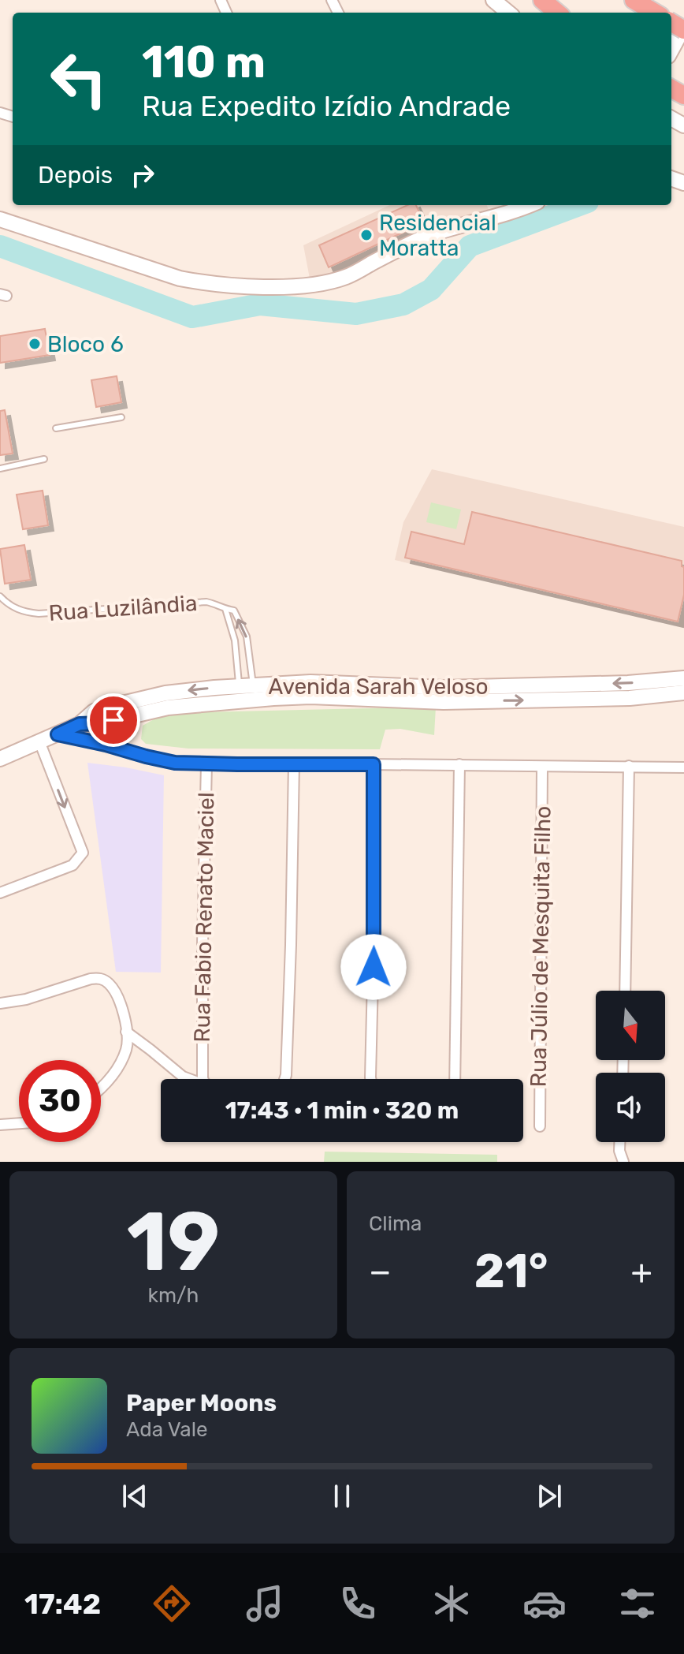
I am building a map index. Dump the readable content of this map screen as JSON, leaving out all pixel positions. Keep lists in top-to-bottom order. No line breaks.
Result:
{"streets":{"main road":["Avenida Sarah Veloso"],"street":["Rua Fabio Renato Maciel","Rua Júlio de Mesquita Filho"],"lane":["Rua Luzilândia"]},"crossings":[["Rua Luzilândia","Avenida Sarah Veloso"]],"places":["Residencial Moratta","Bloco 6"],"north":"bottom","page":{"turn":["110 m","Rua Expedito Izídio Andrade"],"then":"Depois","limit":"30","trip":"17:43 · 1 min · 320 m","tile":[["19","km/h"],"Clima"],"heat":["−","21°","+"],"song":["Paper Moons","Ada Vale"],"tabs":"17:42"}}
